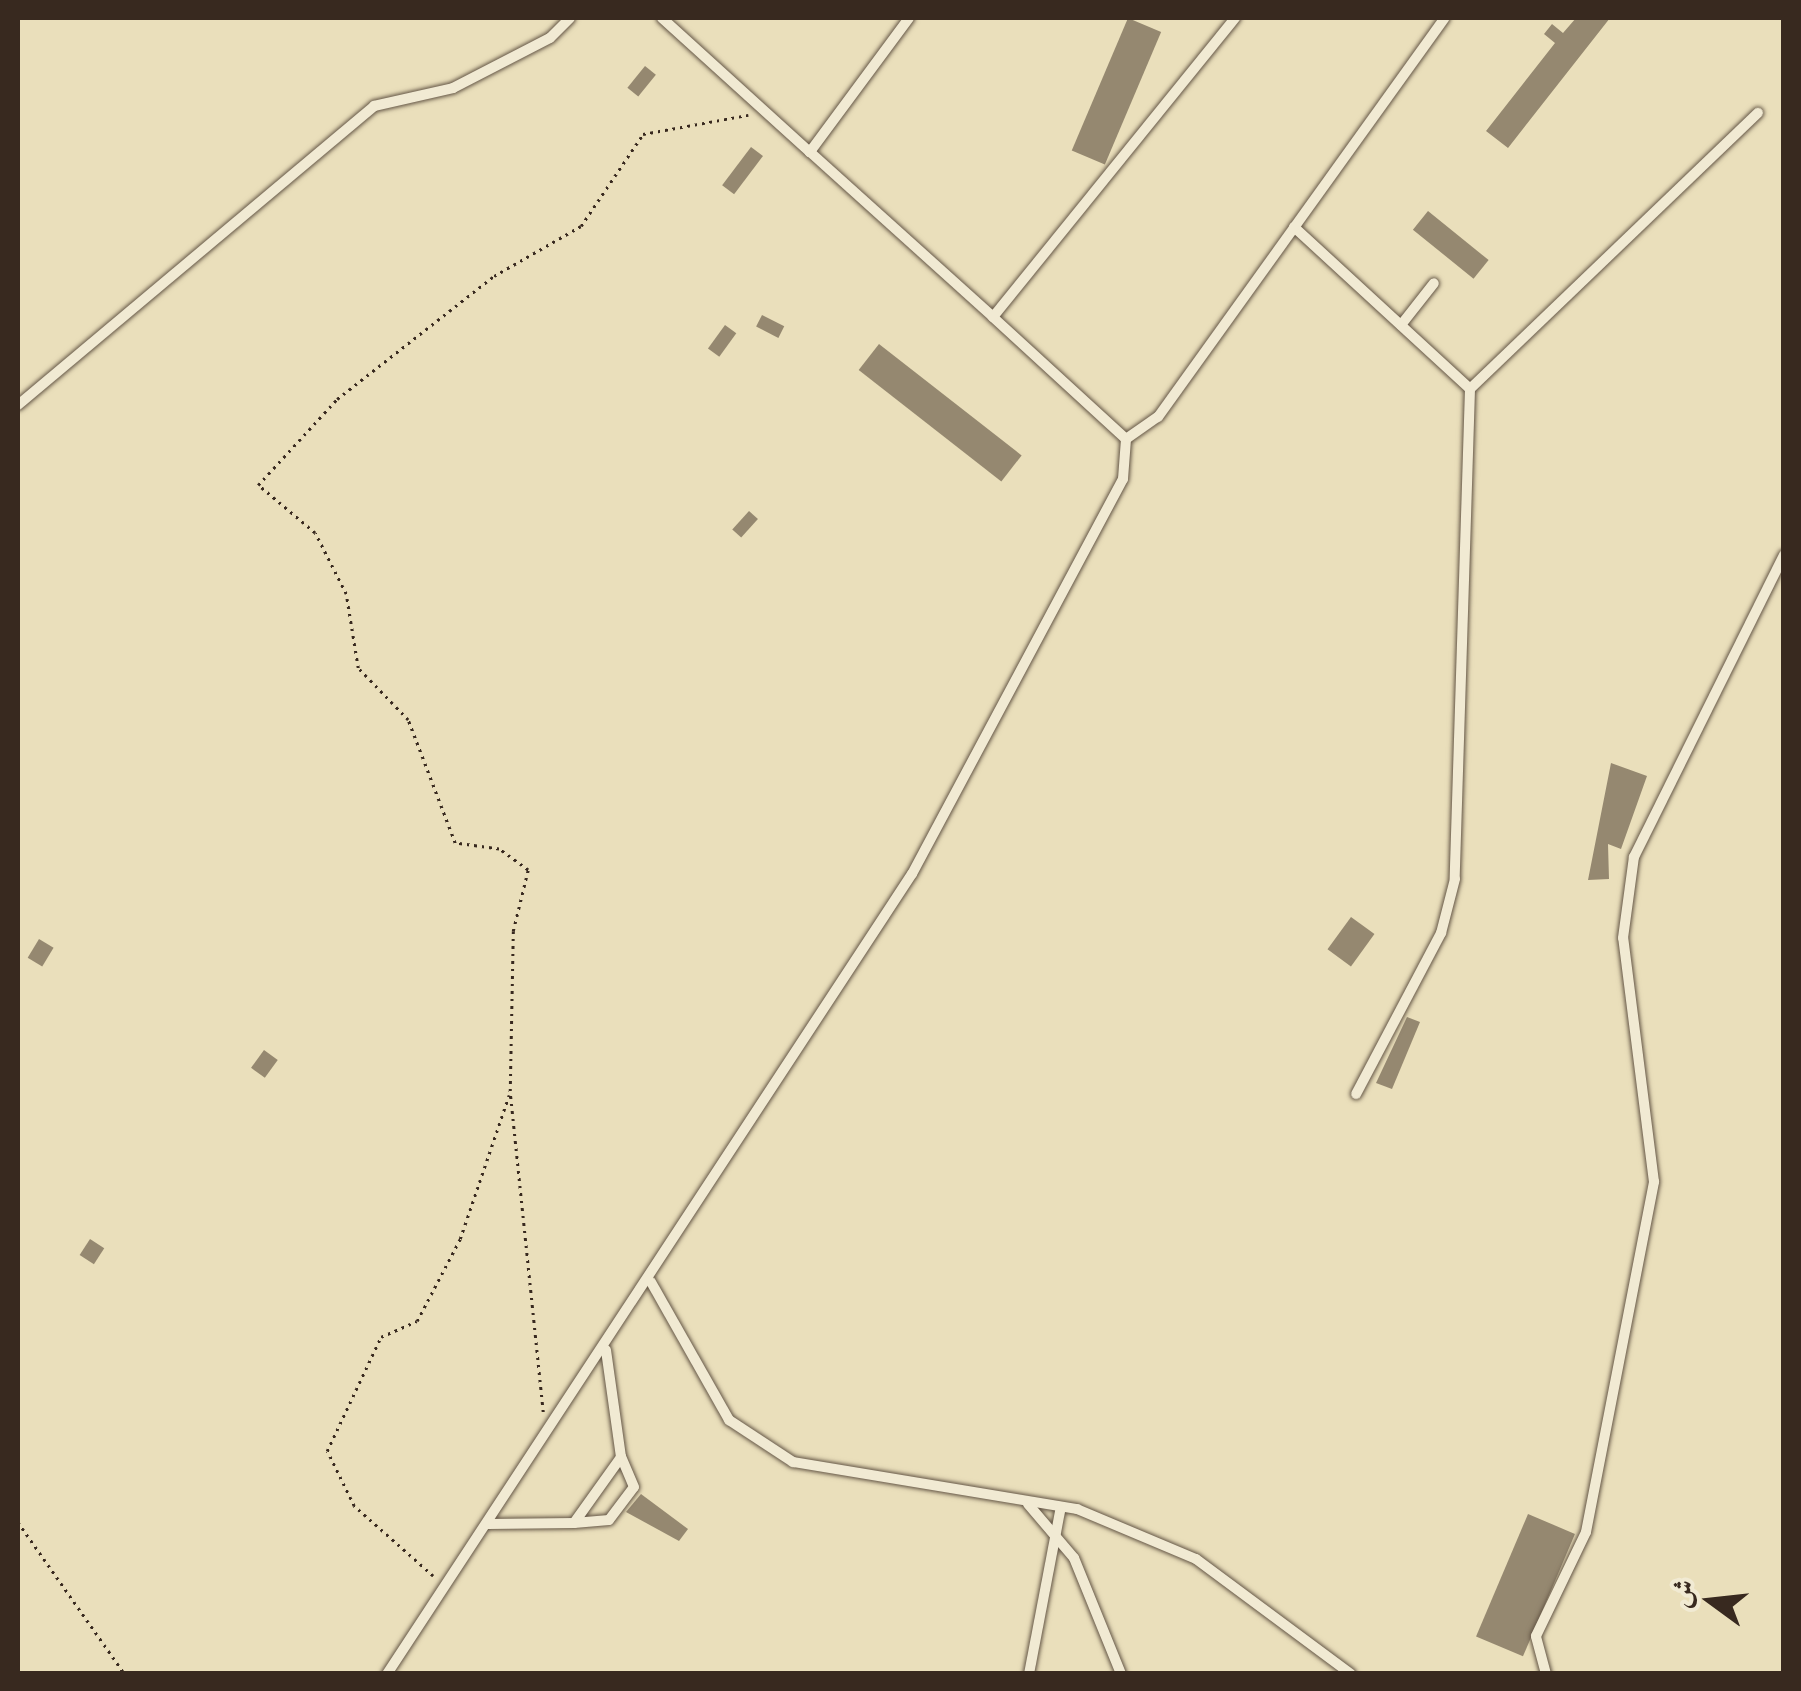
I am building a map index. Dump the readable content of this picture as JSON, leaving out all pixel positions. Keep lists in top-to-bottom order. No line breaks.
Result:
{"north":"left"}
